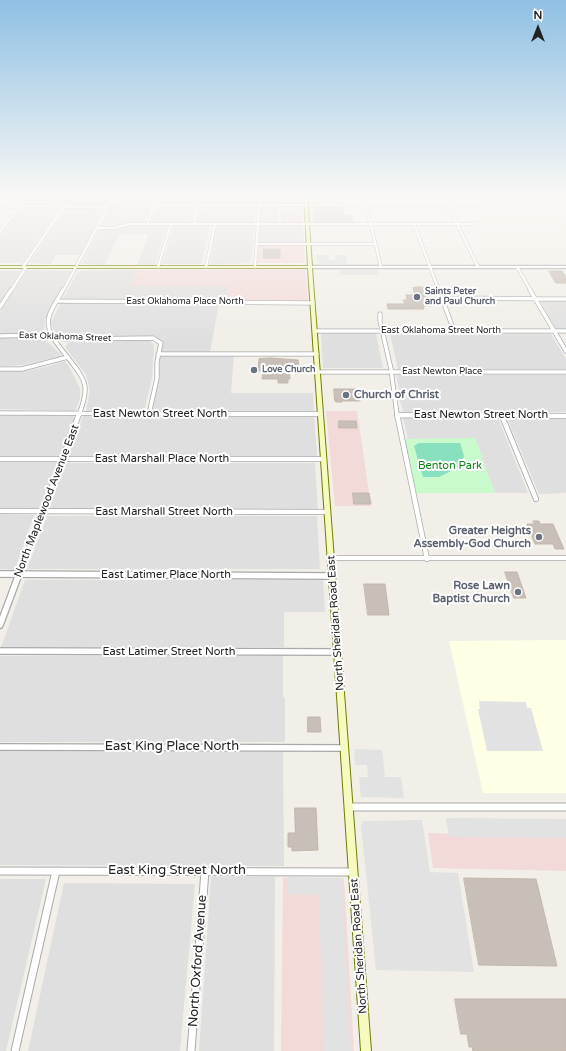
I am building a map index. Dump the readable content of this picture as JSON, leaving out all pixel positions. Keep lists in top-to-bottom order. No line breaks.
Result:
{"streets":{"main road":["North Sheridan Road East"],"street":["East Oklahoma Place North","East Oklahoma Street North","East Oklahoma Street","East Newton Place","East Newton Street North","East Marshall Place North","North Maplewood Avenue East","East Marshall Street North","East Latimer Place North","East Latimer Street North","East King Place North","East King Street North","North Oxford Avenue"]},"crossings":[["East Oklahoma Place North","North Sheridan Road East"],["East Oklahoma Street North","North Sheridan Road East"],["East Oklahoma Street","North Maplewood Avenue East"],["East Newton Place","North Sheridan Road East"],["East Newton Street North","North Maplewood Avenue East"],["East Newton Street North","North Sheridan Road East"],["East Marshall Place North","North Maplewood Avenue East"],["East Marshall Place North","North Sheridan Road East"],["North Maplewood Avenue East","East Marshall Street North"],["North Maplewood Avenue East","East Latimer Place North"],["East Marshall Street North","North Sheridan Road East"],["East Latimer Place North","North Sheridan Road East"],["North Sheridan Road East","East Latimer Street North"],["North Sheridan Road East","East King Place North"],["North Sheridan Road East","East King Street North"],["East King Street North","North Oxford Avenue"]],"parks":["Benton Park"],"places":["Saints Peter and Paul Church","Love Church","Church of Christ","Greater Heights Assembly-God Church","Rose Lawn Baptist Church"],"north":"top"}
